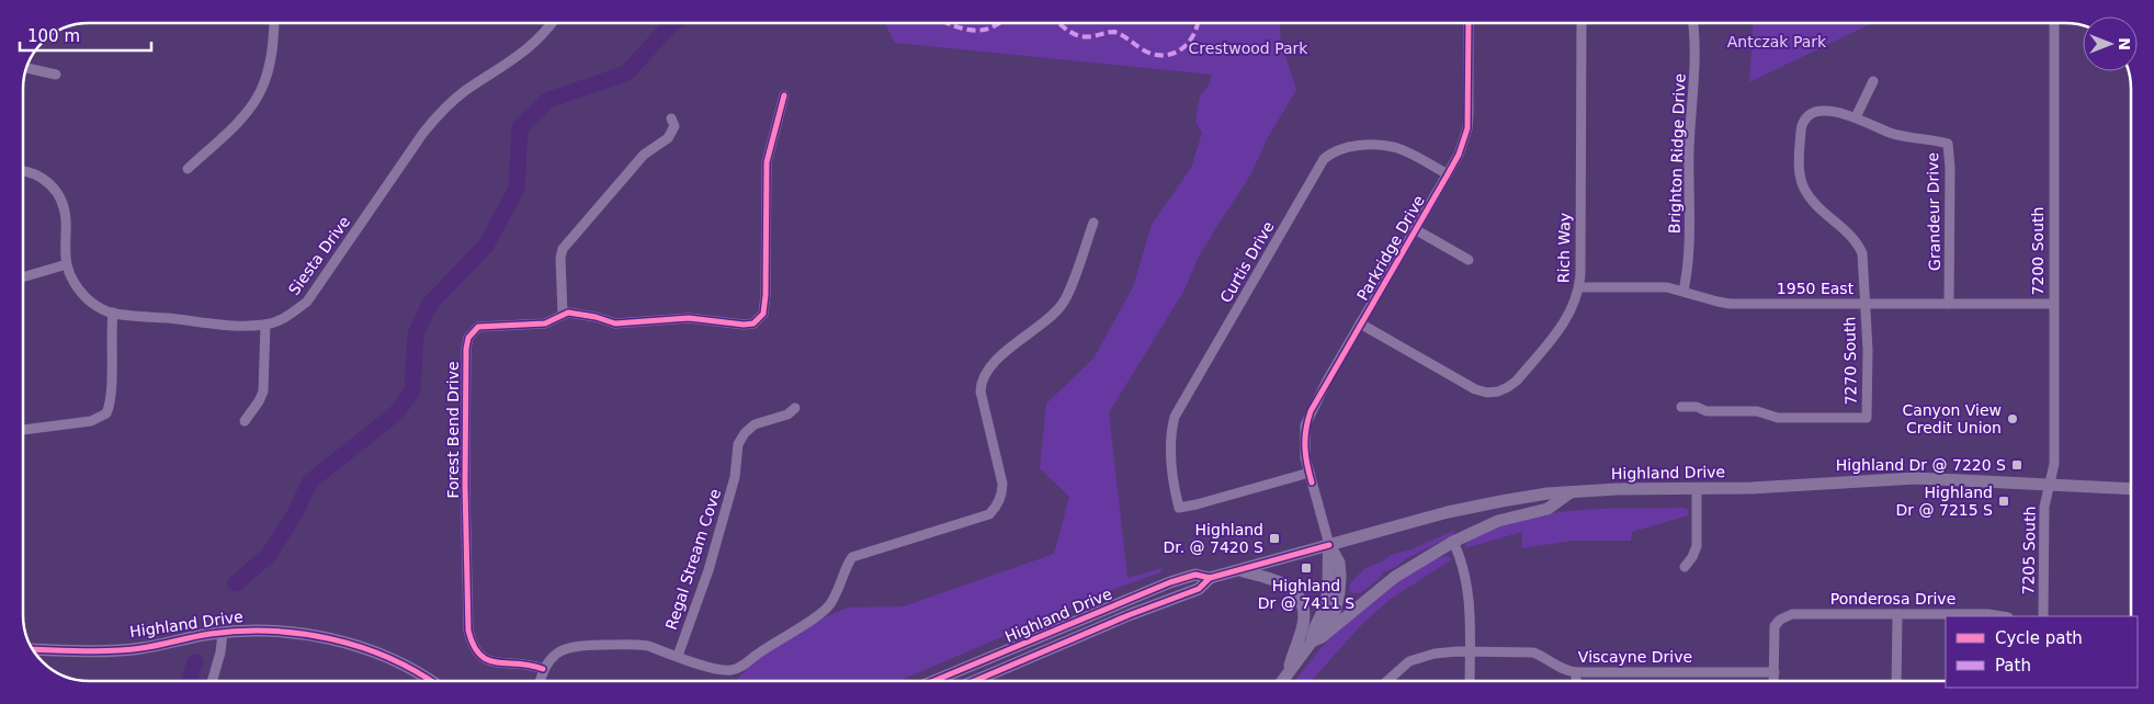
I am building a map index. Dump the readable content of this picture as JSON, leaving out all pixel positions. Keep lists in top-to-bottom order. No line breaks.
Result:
{"streets":{"main road":["Highland Drive"],"street":["Brighton Ridge Drive","Grandeur Drive","Parkridge Drive","Rich Way","7200 South","Siesta Drive","Curtis Drive","1950 East","7270 South","Forest Bend Drive","7205 South","Regal Stream Cove","Ponderosa Drive","Viscayne Drive"]},"crossings":[["Brighton Ridge Drive","1950 East"],["Grandeur Drive","1950 East"],["Grandeur Drive","7270 South"],["Parkridge Drive","Rich Way"],["Parkridge Drive","Curtis Drive"],["Parkridge Drive","Highland Drive"],["Rich Way","1950 East"],["7200 South","1950 East"],["7200 South","Highland Drive"],["7200 South","7205 South"],["1950 East","7270 South"],["Highland Drive","7205 South"],["Ponderosa Drive","Viscayne Drive"]],"parks":["Antczak Park","Crestwood Park"],"places":{"other":["Canyon View Credit Union"],"transit":["Highland Dr @ 7220 S","Highland Dr @ 7215 S","Highland Dr. @ 7420 S","Highland Dr @ 7411 S"]},"legend":["Cycle path","Path"],"scale_bar":"100 m","north":"right"}
